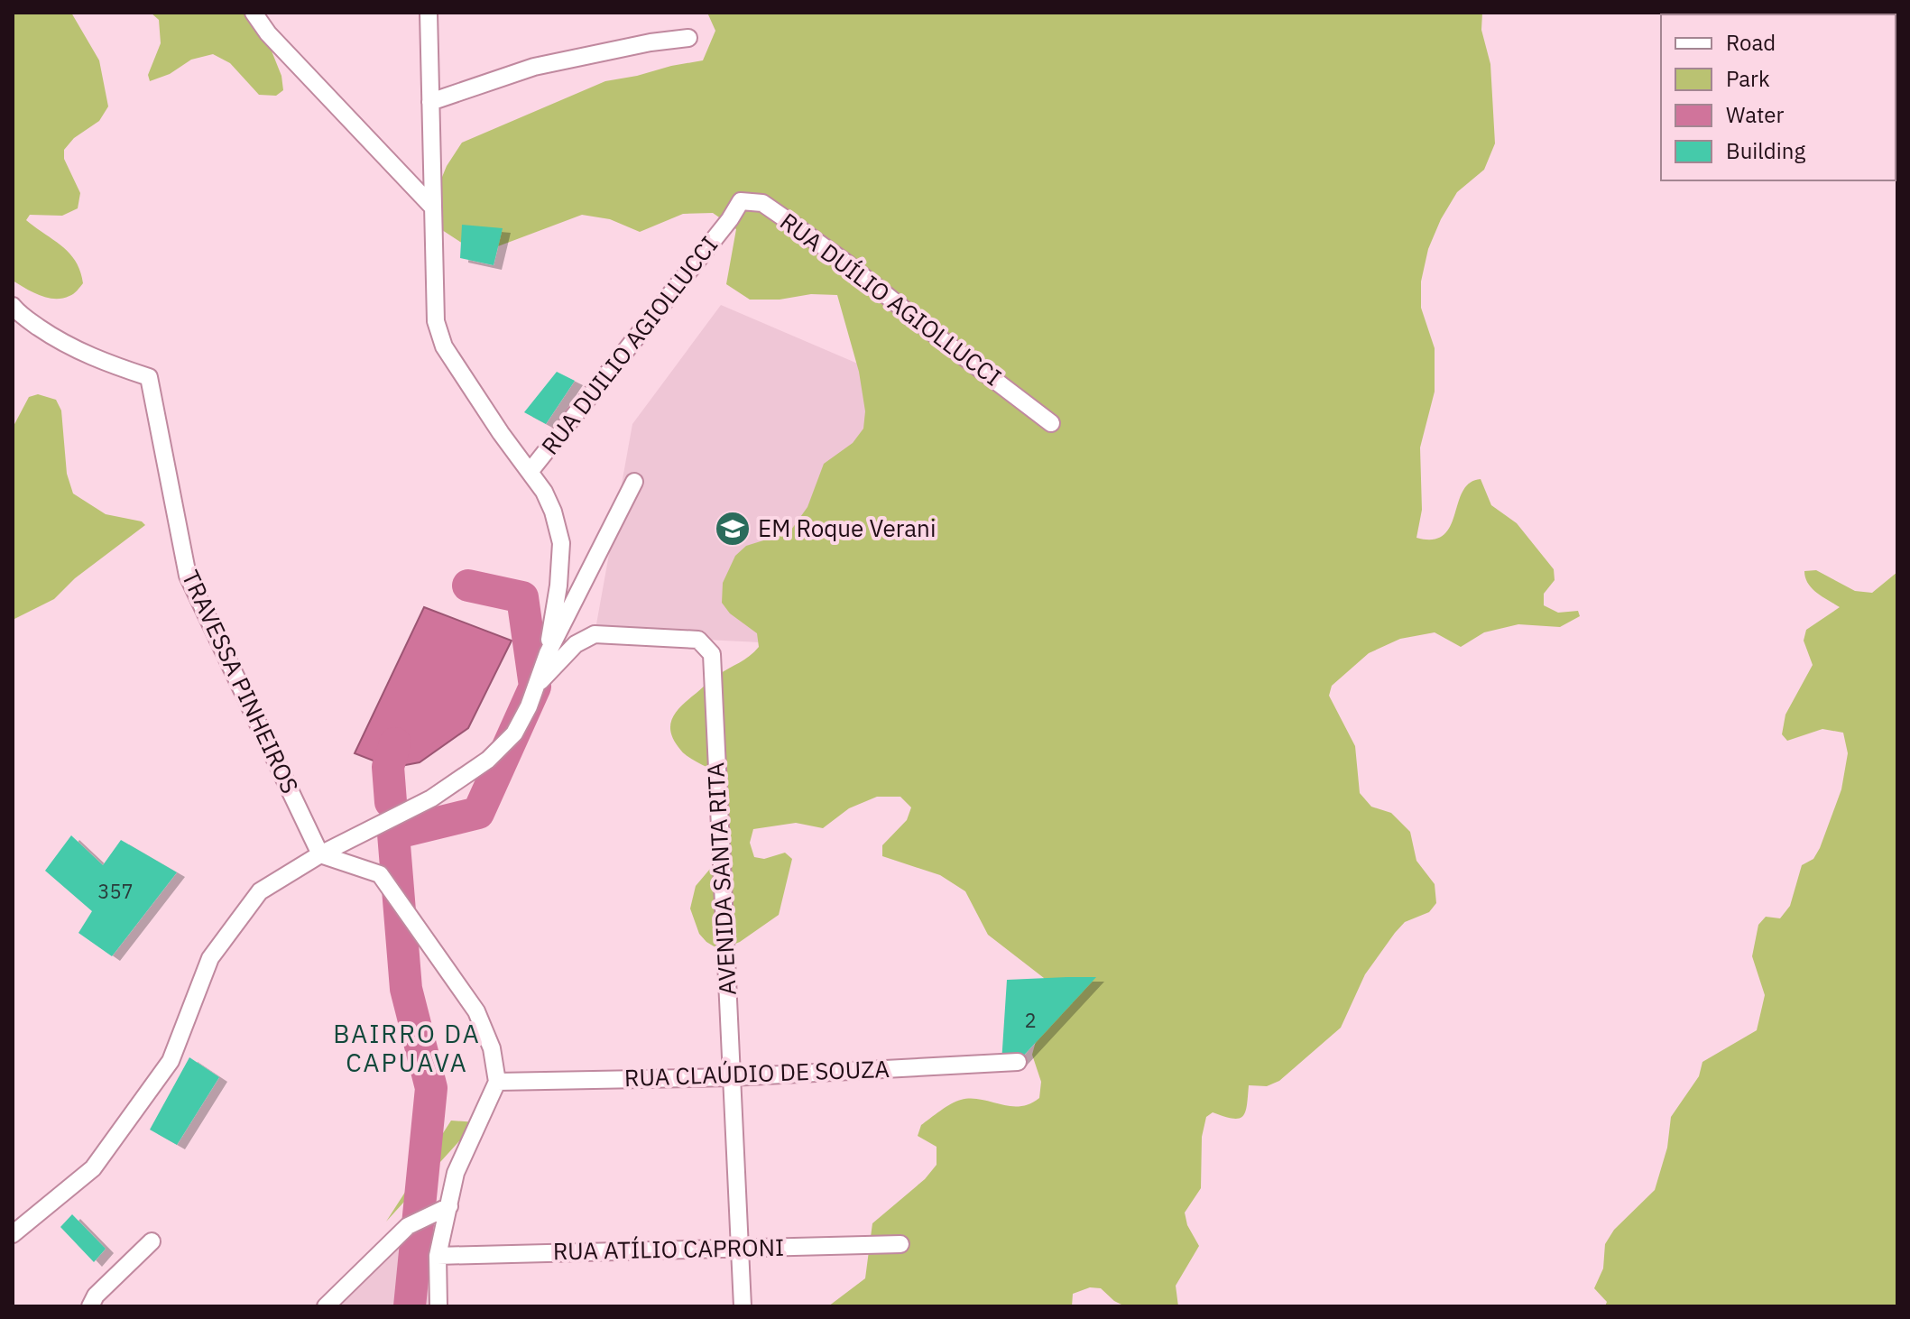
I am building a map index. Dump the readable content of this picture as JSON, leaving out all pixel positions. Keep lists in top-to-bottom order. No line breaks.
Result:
{"streets":{"street":["RUA DUÍLIO AGIOLLUCCI","RUA DUILIO AGIOLLUCCI","TRAVESSA PINHEIROS","AVENIDA SANTA RITA","RUA CLAÚDIO DE SOUZA","RUA ATÍLIO CAPRONI"]},"crossings":[["RUA DUÍLIO AGIOLLUCCI","RUA DUILIO AGIOLLUCCI"],["AVENIDA SANTA RITA","RUA CLAÚDIO DE SOUZA"],["AVENIDA SANTA RITA","RUA ATÍLIO CAPRONI"]],"districts":["BAIRRO DA CAPUAVA"],"places":{"school or university":["EM Roque Verani"]},"house_numbers":["357","2"],"legend":["Road","Park","Water","Building"]}
